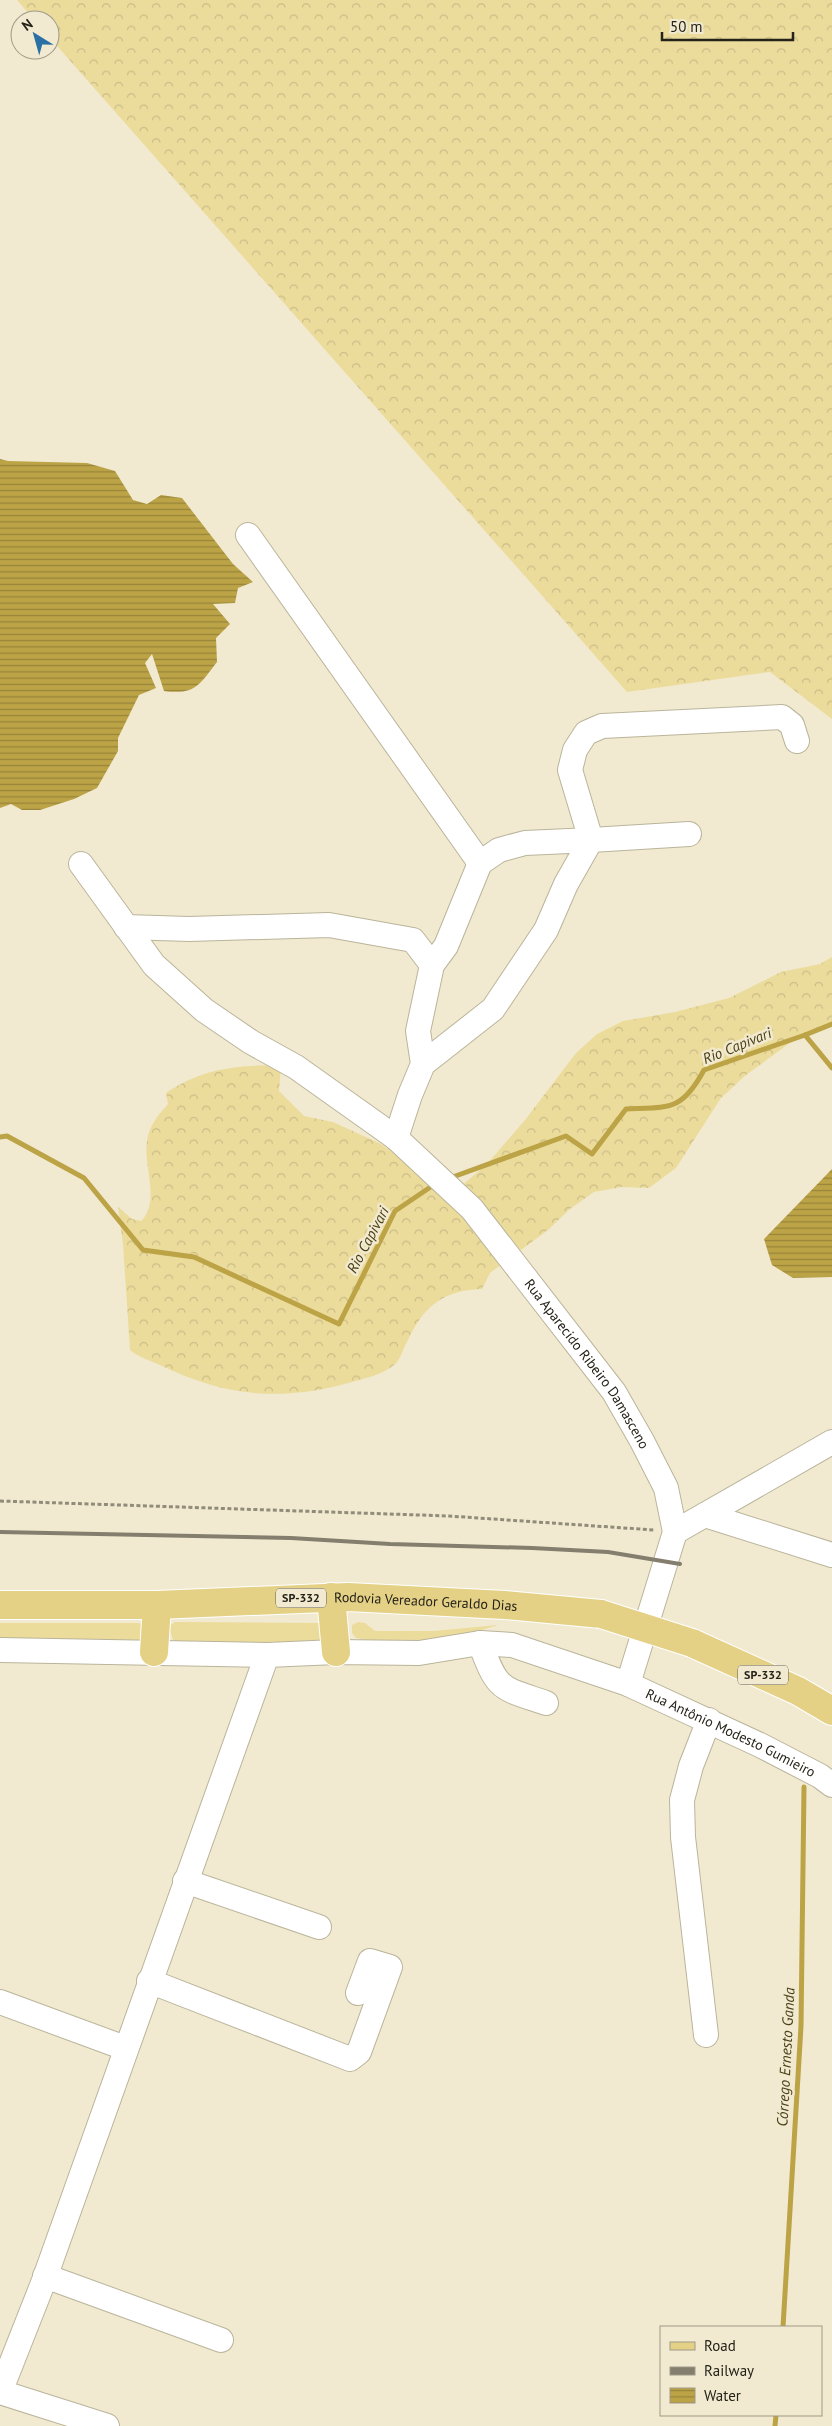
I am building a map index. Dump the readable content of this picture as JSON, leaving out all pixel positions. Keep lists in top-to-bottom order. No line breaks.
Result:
{"streets":{"main road":["SP-332","Rodovia Vereador Geraldo Dias"],"street":["Rua Aparecido Ribeiro Damasceno","Rua Antônio Modesto Gumieiro"]},"water":["Rio Capivari","Córrego Ernesto Ganda"],"legend":["Road","Railway","Water"],"scale_bar":"50 m","north":"top left"}
